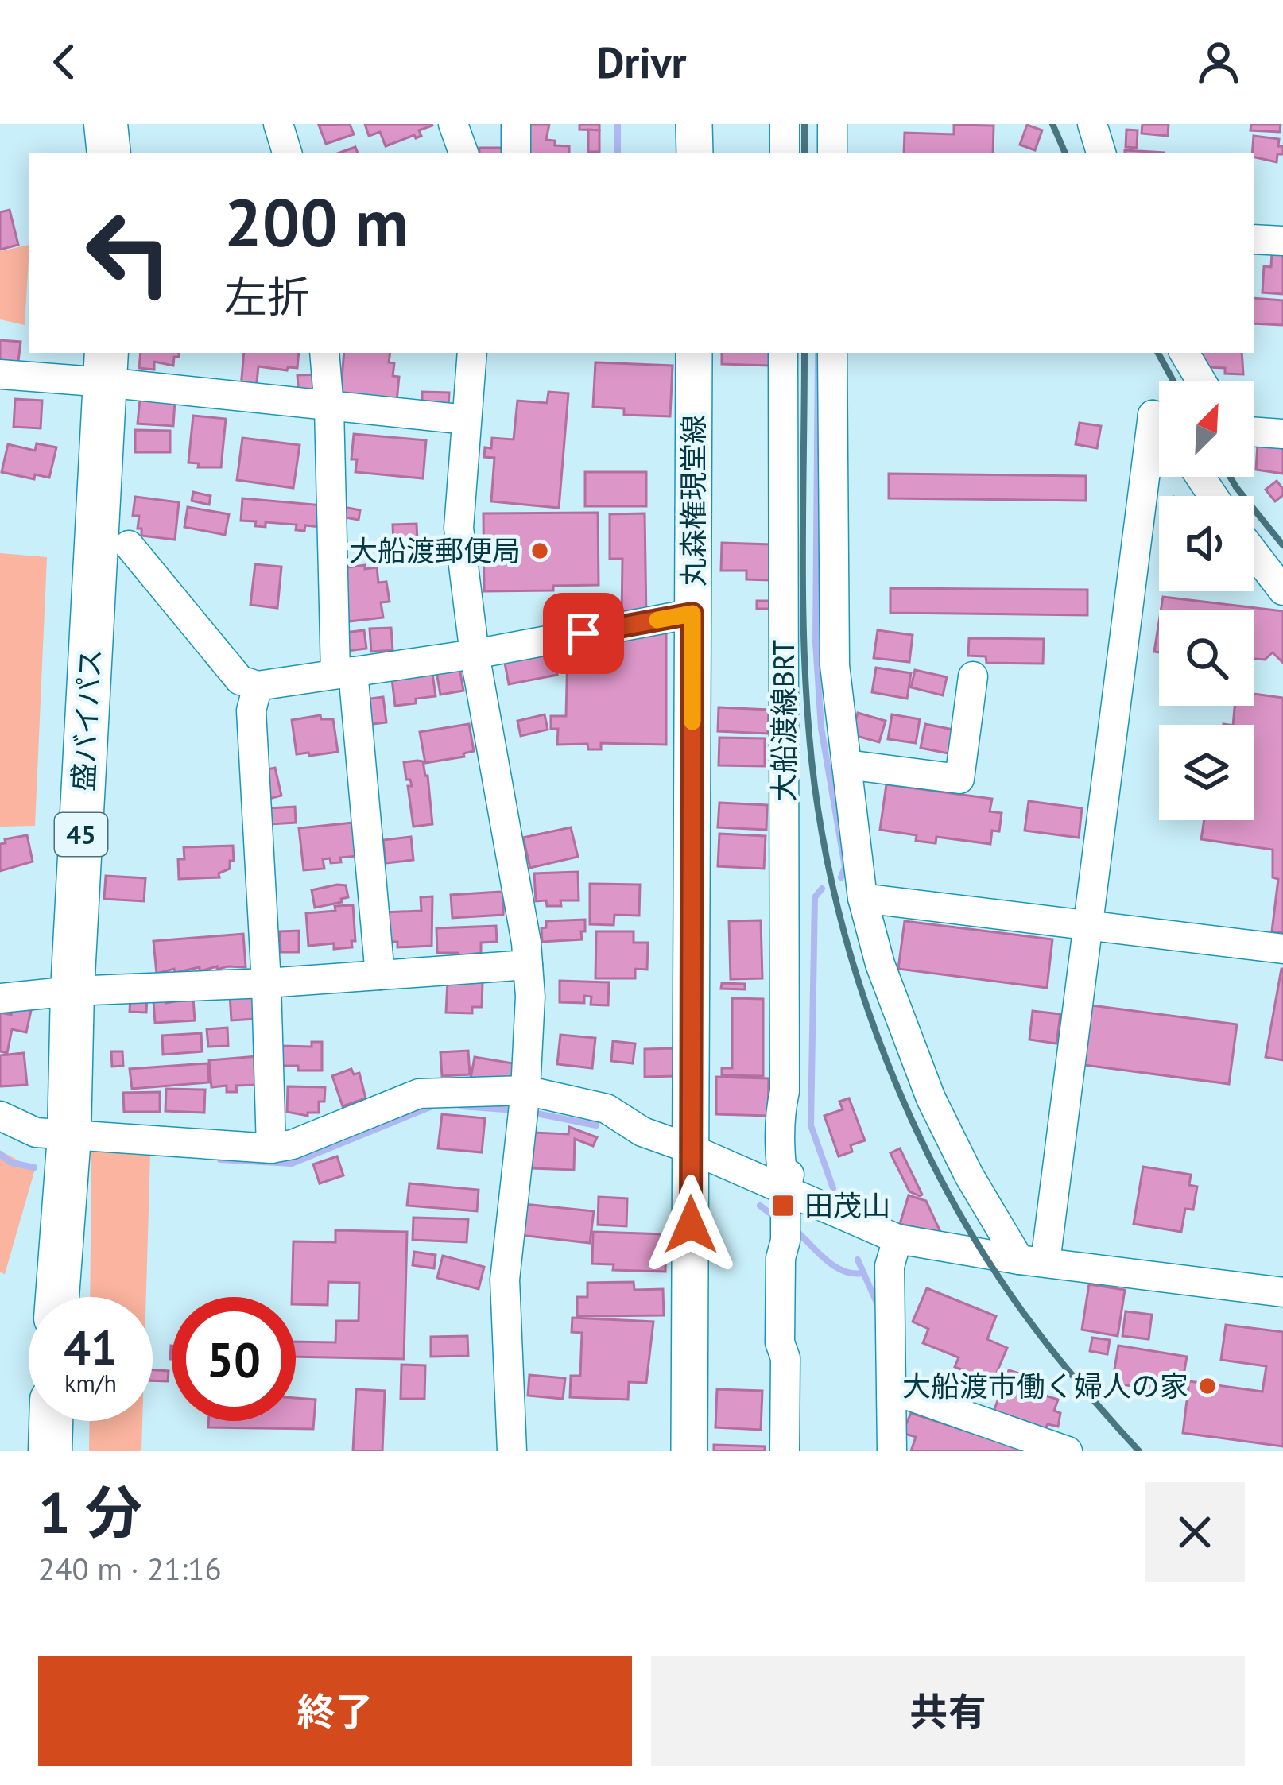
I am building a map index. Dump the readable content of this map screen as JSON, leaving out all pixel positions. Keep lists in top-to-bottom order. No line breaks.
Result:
{"streets":{"highway":["盛バイパス","45"],"main road":["丸森権現堂線"],"street":["大船渡線BRT"]},"places":{"other":["大船渡郵便局","大船渡市働く婦人の家"],"transit":["田茂山"]},"north":"top right","page":{"header":"Drivr","turn":["200 m","左折"],"speed":"41 km/h","limit":"50","heading":["1 分","240 m · 21:16"],"buttons":["終了","共有"]}}
